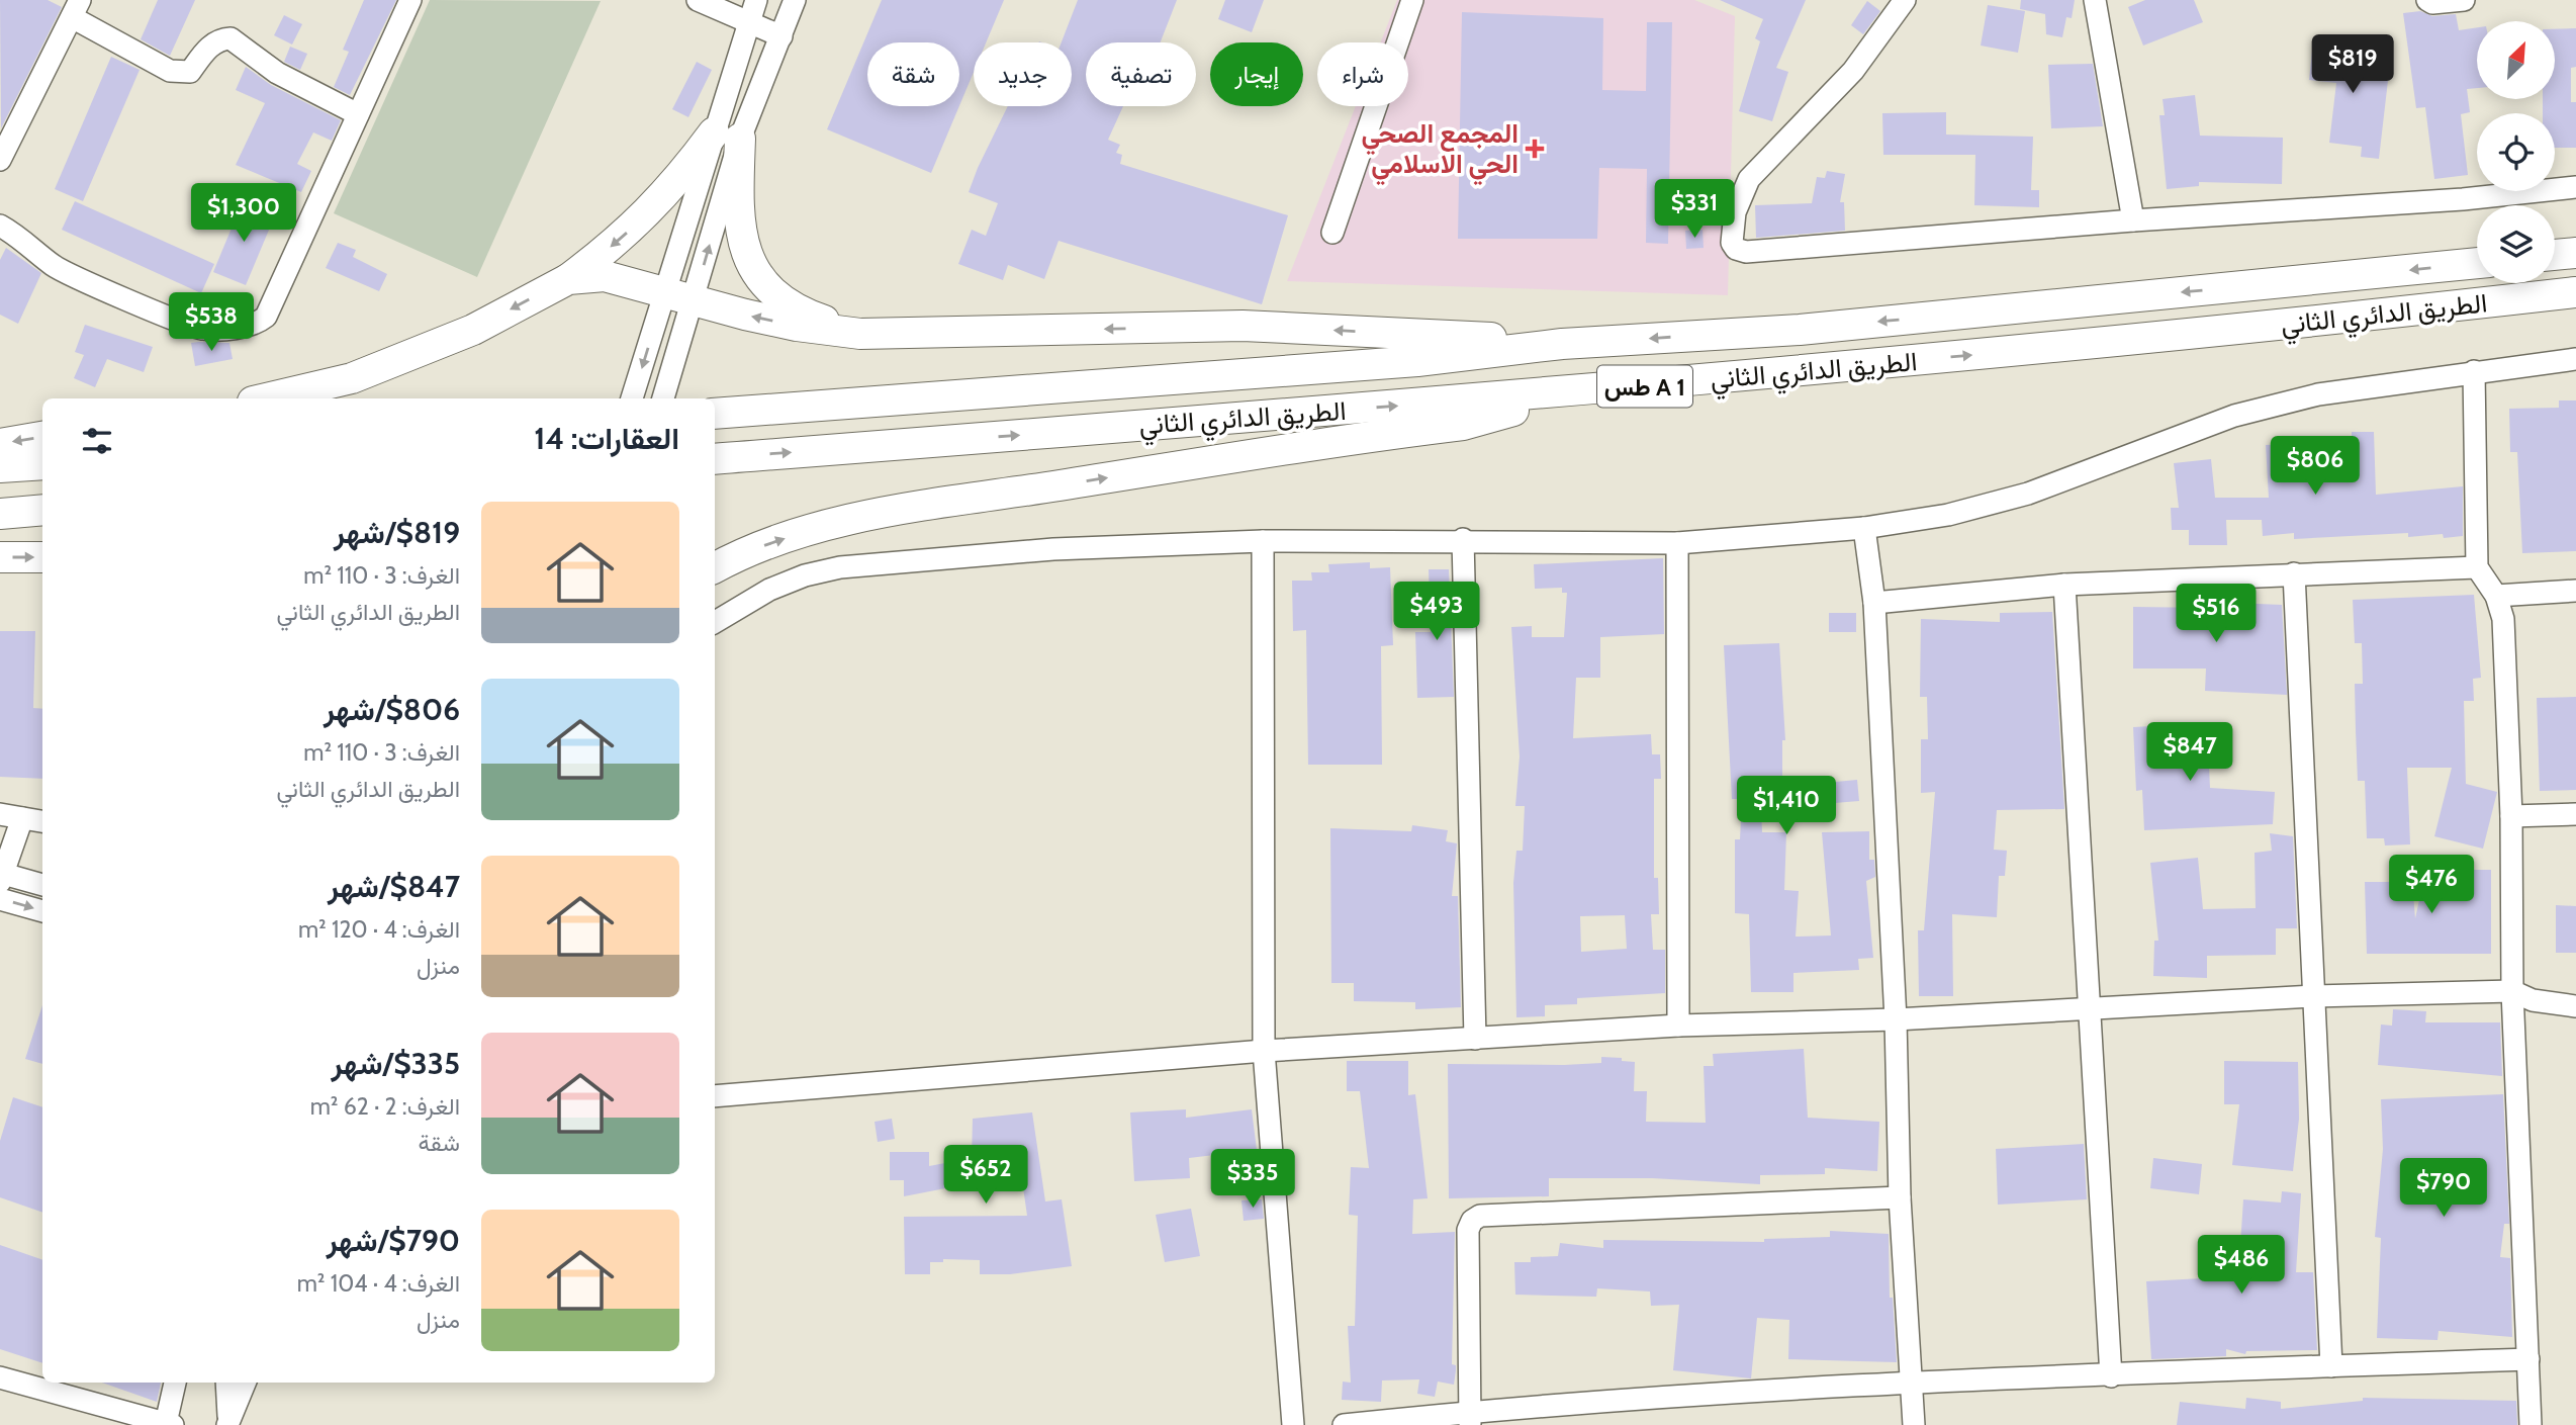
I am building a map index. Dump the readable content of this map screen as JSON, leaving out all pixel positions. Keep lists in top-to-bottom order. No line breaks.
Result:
{"streets":{"highway":["الطريق الدائري الثاني","طس A 1"]},"places":{"health":["المجمع الصحي الحي الاسلامي"]},"north":"top right","page":{"price":["$819","$331","$1,300","$538","$806","$493","$516","$847","$1,410","$476","$652","$335","$790","$486"],"chip":["شراء","إيجار","تصفية","جديد","شقة"],"heading":"العقارات: 14","list":[{"name":"$819/شهر","note":"الغرف: 3 · 110 m² · الطريق الدائري الثاني"},{"name":"$806/شهر","note":"الغرف: 3 · 110 m² · الطريق الدائري الثاني"},{"name":"$847/شهر","note":"الغرف: 4 · 120 m² · منزل"},{"name":"$335/شهر","note":"الغرف: 2 · 62 m² · شقة"},{"name":"$790/شهر","note":"الغرف: 4 · 104 m² · منزل"}]}}
